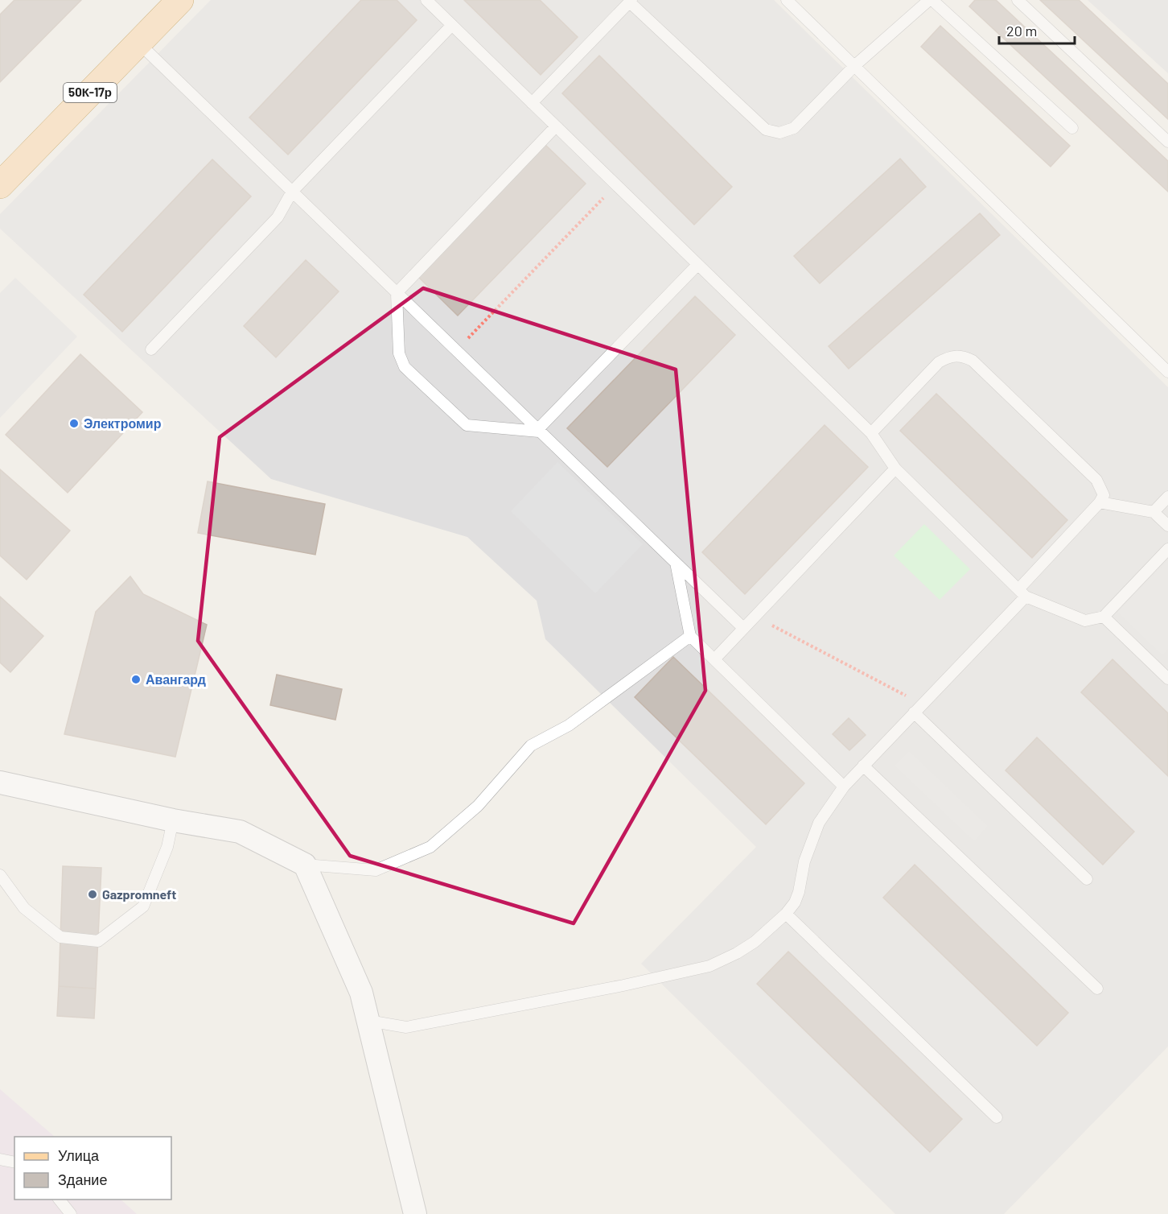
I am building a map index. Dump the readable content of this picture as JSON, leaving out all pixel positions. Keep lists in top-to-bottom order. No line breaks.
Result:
{"streets":{"main road":["50К-17р"]},"places":["Электромир","Авангард","Gazpromneft"],"legend":["Улица","Здание"],"scale_bar":"20 m"}
